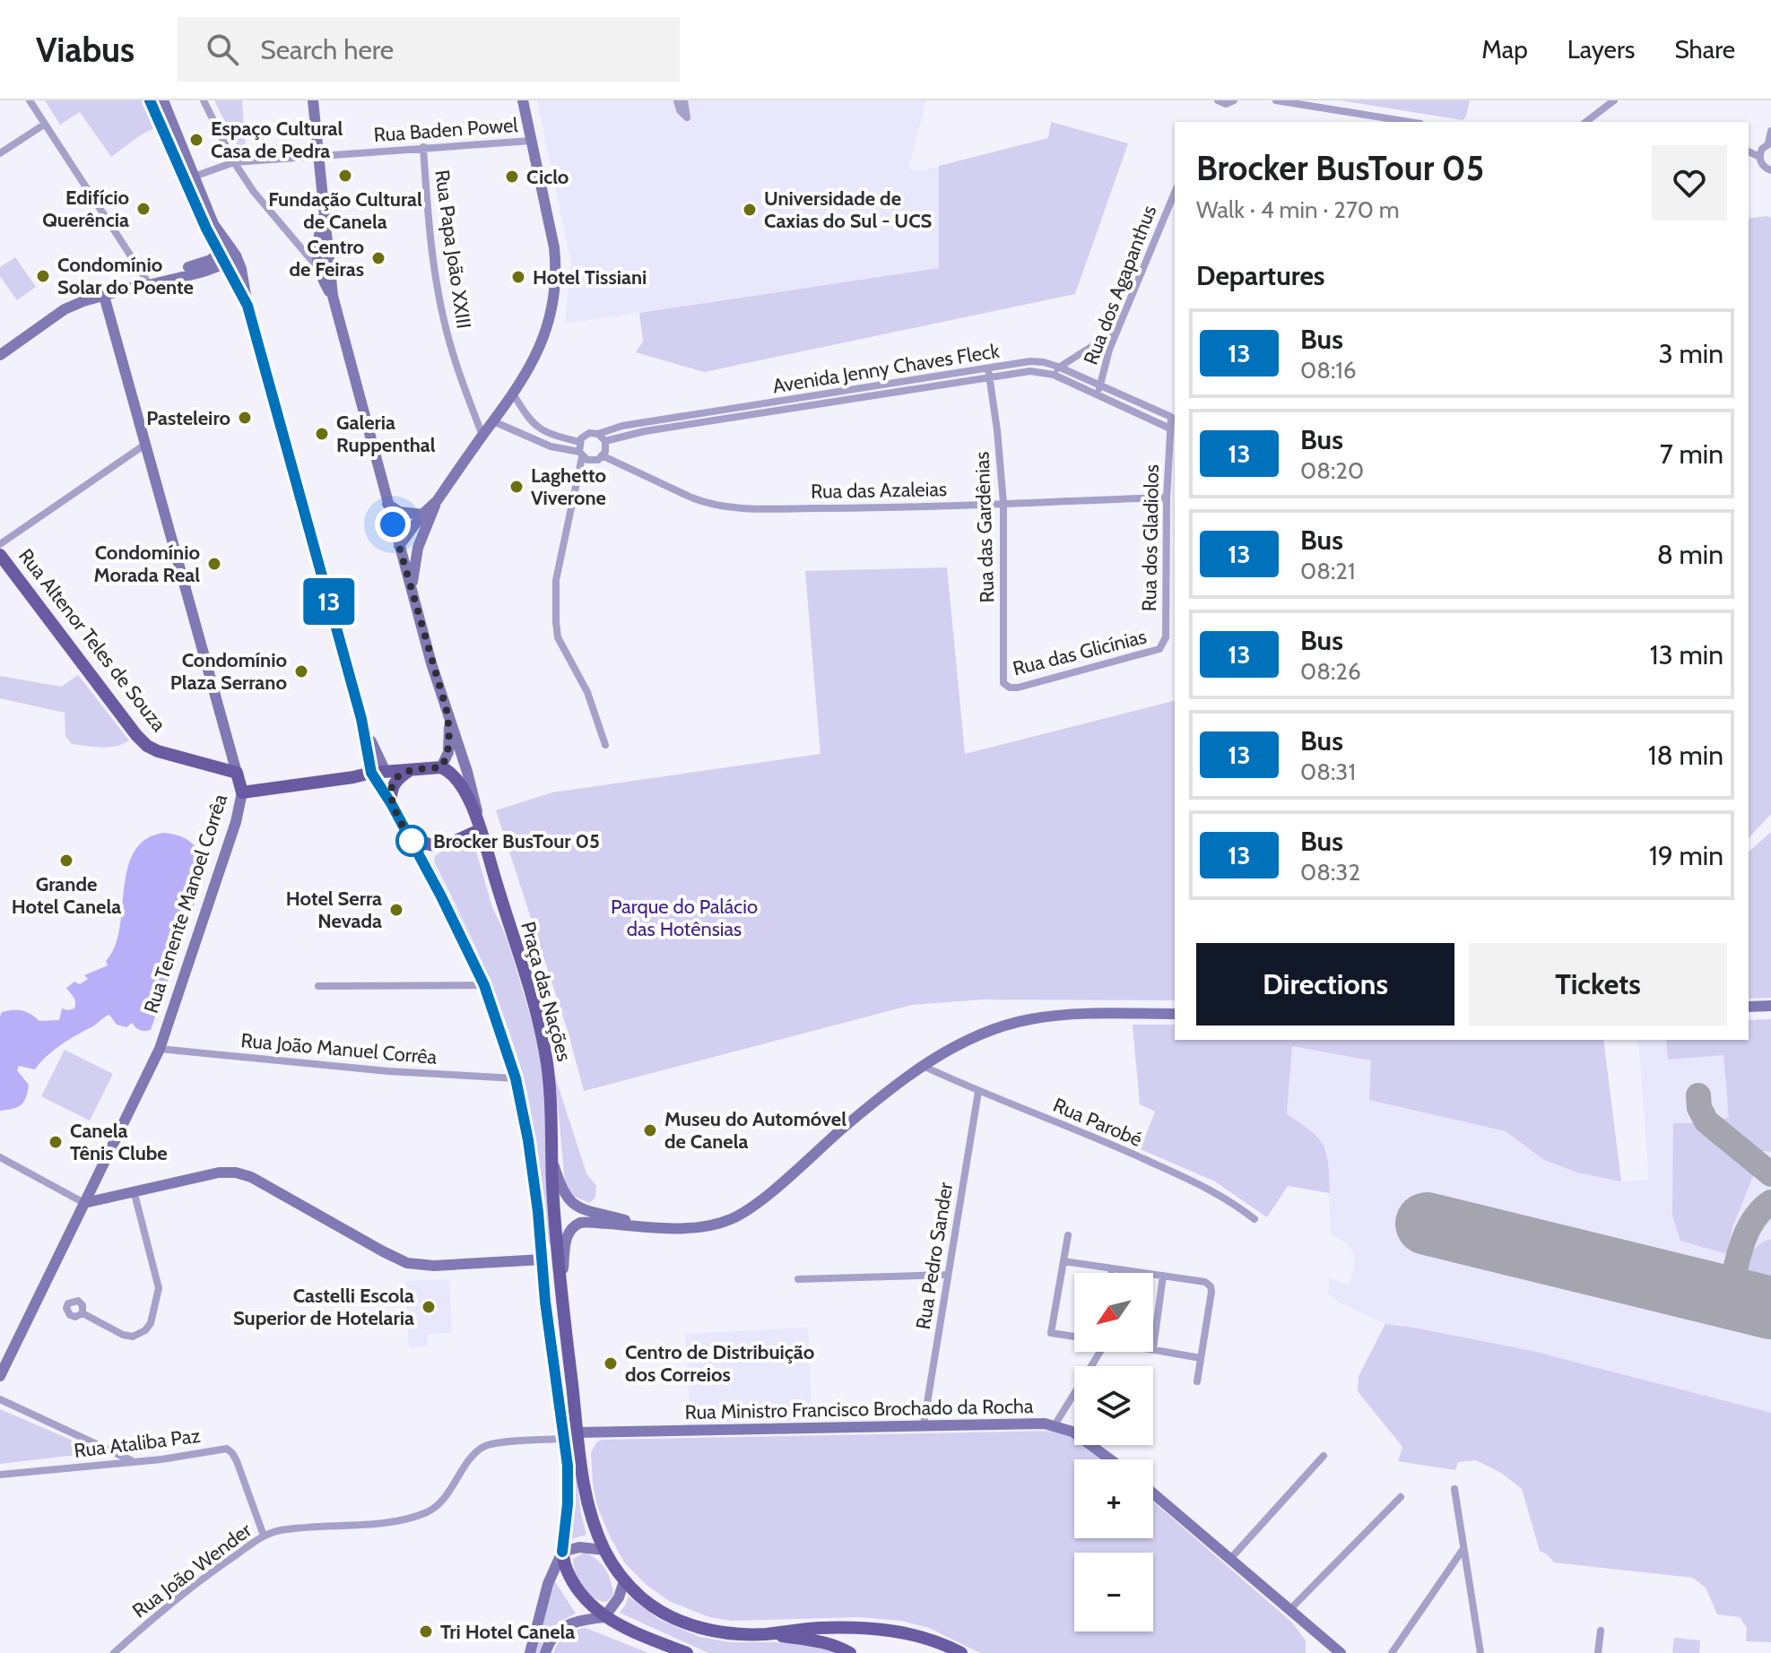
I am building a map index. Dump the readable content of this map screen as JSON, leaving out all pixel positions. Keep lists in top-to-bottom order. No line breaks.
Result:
{"streets":{"main road":["Rua Altenor Teles de Souza","Rua Tenente Manoel Corrêa","Praça das Nações"],"street":["Rua Baden Powel","Rua Papa João XXIII","Rua dos Agapanthus","Avenida Jenny Chaves Fleck","Rua das Azaleias","Rua das Gardênias","Rua dos Gladiolos","Rua das Glicínias","Rua João Manuel Corrêa","Rua Parobé","Rua Pedro Sander","Rua Ministro Francisco Brochado da Rocha","Rua Ataliba Paz","Rua João Wender"]},"crossings":[["Rua Baden Powel","Rua Papa João XXIII"],["Rua dos Agapanthus","Avenida Jenny Chaves Fleck"],["Avenida Jenny Chaves Fleck","Rua das Azaleias"],["Avenida Jenny Chaves Fleck","Rua das Gardênias"],["Avenida Jenny Chaves Fleck","Rua dos Gladiolos"],["Rua das Azaleias","Rua das Gardênias"],["Rua das Azaleias","Rua dos Gladiolos"],["Rua das Gardênias","Rua das Glicínias"],["Rua dos Gladiolos","Rua das Glicínias"],["Rua Altenor Teles de Souza","Rua Tenente Manoel Corrêa"],["Rua Tenente Manoel Corrêa","Rua João Manuel Corrêa"],["Praça das Nações","Rua Ministro Francisco Brochado da Rocha"],["Rua Parobé","Rua Pedro Sander"],["Rua Pedro Sander","Rua Ministro Francisco Brochado da Rocha"],["Rua Ataliba Paz","Rua João Wender"]],"parks":["Parque do Palácio das Hotênsias"],"places":["Espaço Cultural Casa de Pedra","Fundação Cultural de Canela","Ciclo","Edifício Querência","Universidade de Caxias do Sul - UCS","Centro de Feiras","Condomínio Solar do Poente","Hotel Tissiani","Pasteleiro","Galeria Ruppenthal","Laghetto Viverone","Condomínio Morada Real","Condomínio Plaza Serrano","Brocker BusTour 05","Grande Hotel Canela","Hotel Serra Nevada","Museu do Automóvel de Canela","Canela Tênis Clube","Castelli Escola Superior de Hotelaria","Centro de Distribuição dos Correios","Tri Hotel Canela"],"lines":["bus line 13"],"north":"bottom left","page":{"header":"Viabus","search":"Search here","nav":["Map","Layers","Share"],"on_map":"13","heading":[["Brocker BusTour 05","Walk · 4 min · 270 m"],"Departures"],"list":[{"mark":"13","name":"Bus","note":"08:16","value":"3 min"},{"mark":"13","name":"Bus","note":"08:20","value":"7 min"},{"mark":"13","name":"Bus","note":"08:21","value":"8 min"},{"mark":"13","name":"Bus","note":"08:26","value":"13 min"},{"mark":"13","name":"Bus","note":"08:31","value":"18 min"},{"mark":"13","name":"Bus","note":"08:32","value":"19 min"}],"buttons":["Directions","Tickets"],"map_buttons":["+","−"]}}
